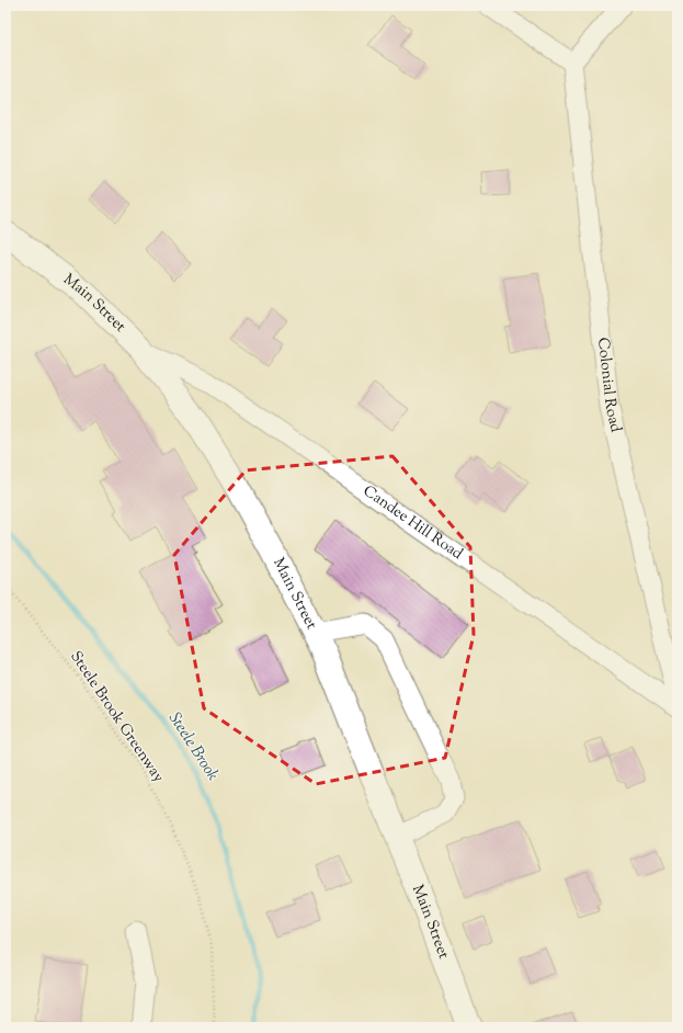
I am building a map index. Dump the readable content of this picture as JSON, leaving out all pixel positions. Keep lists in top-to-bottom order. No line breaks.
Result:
{"streets":{"main road":["Main Street"],"street":["Colonial Road","Candee Hill Road"],"path":["Steele Brook Greenway"]},"crossings":[["Main Street","Candee Hill Road"]],"water":["Steele Brook"]}
